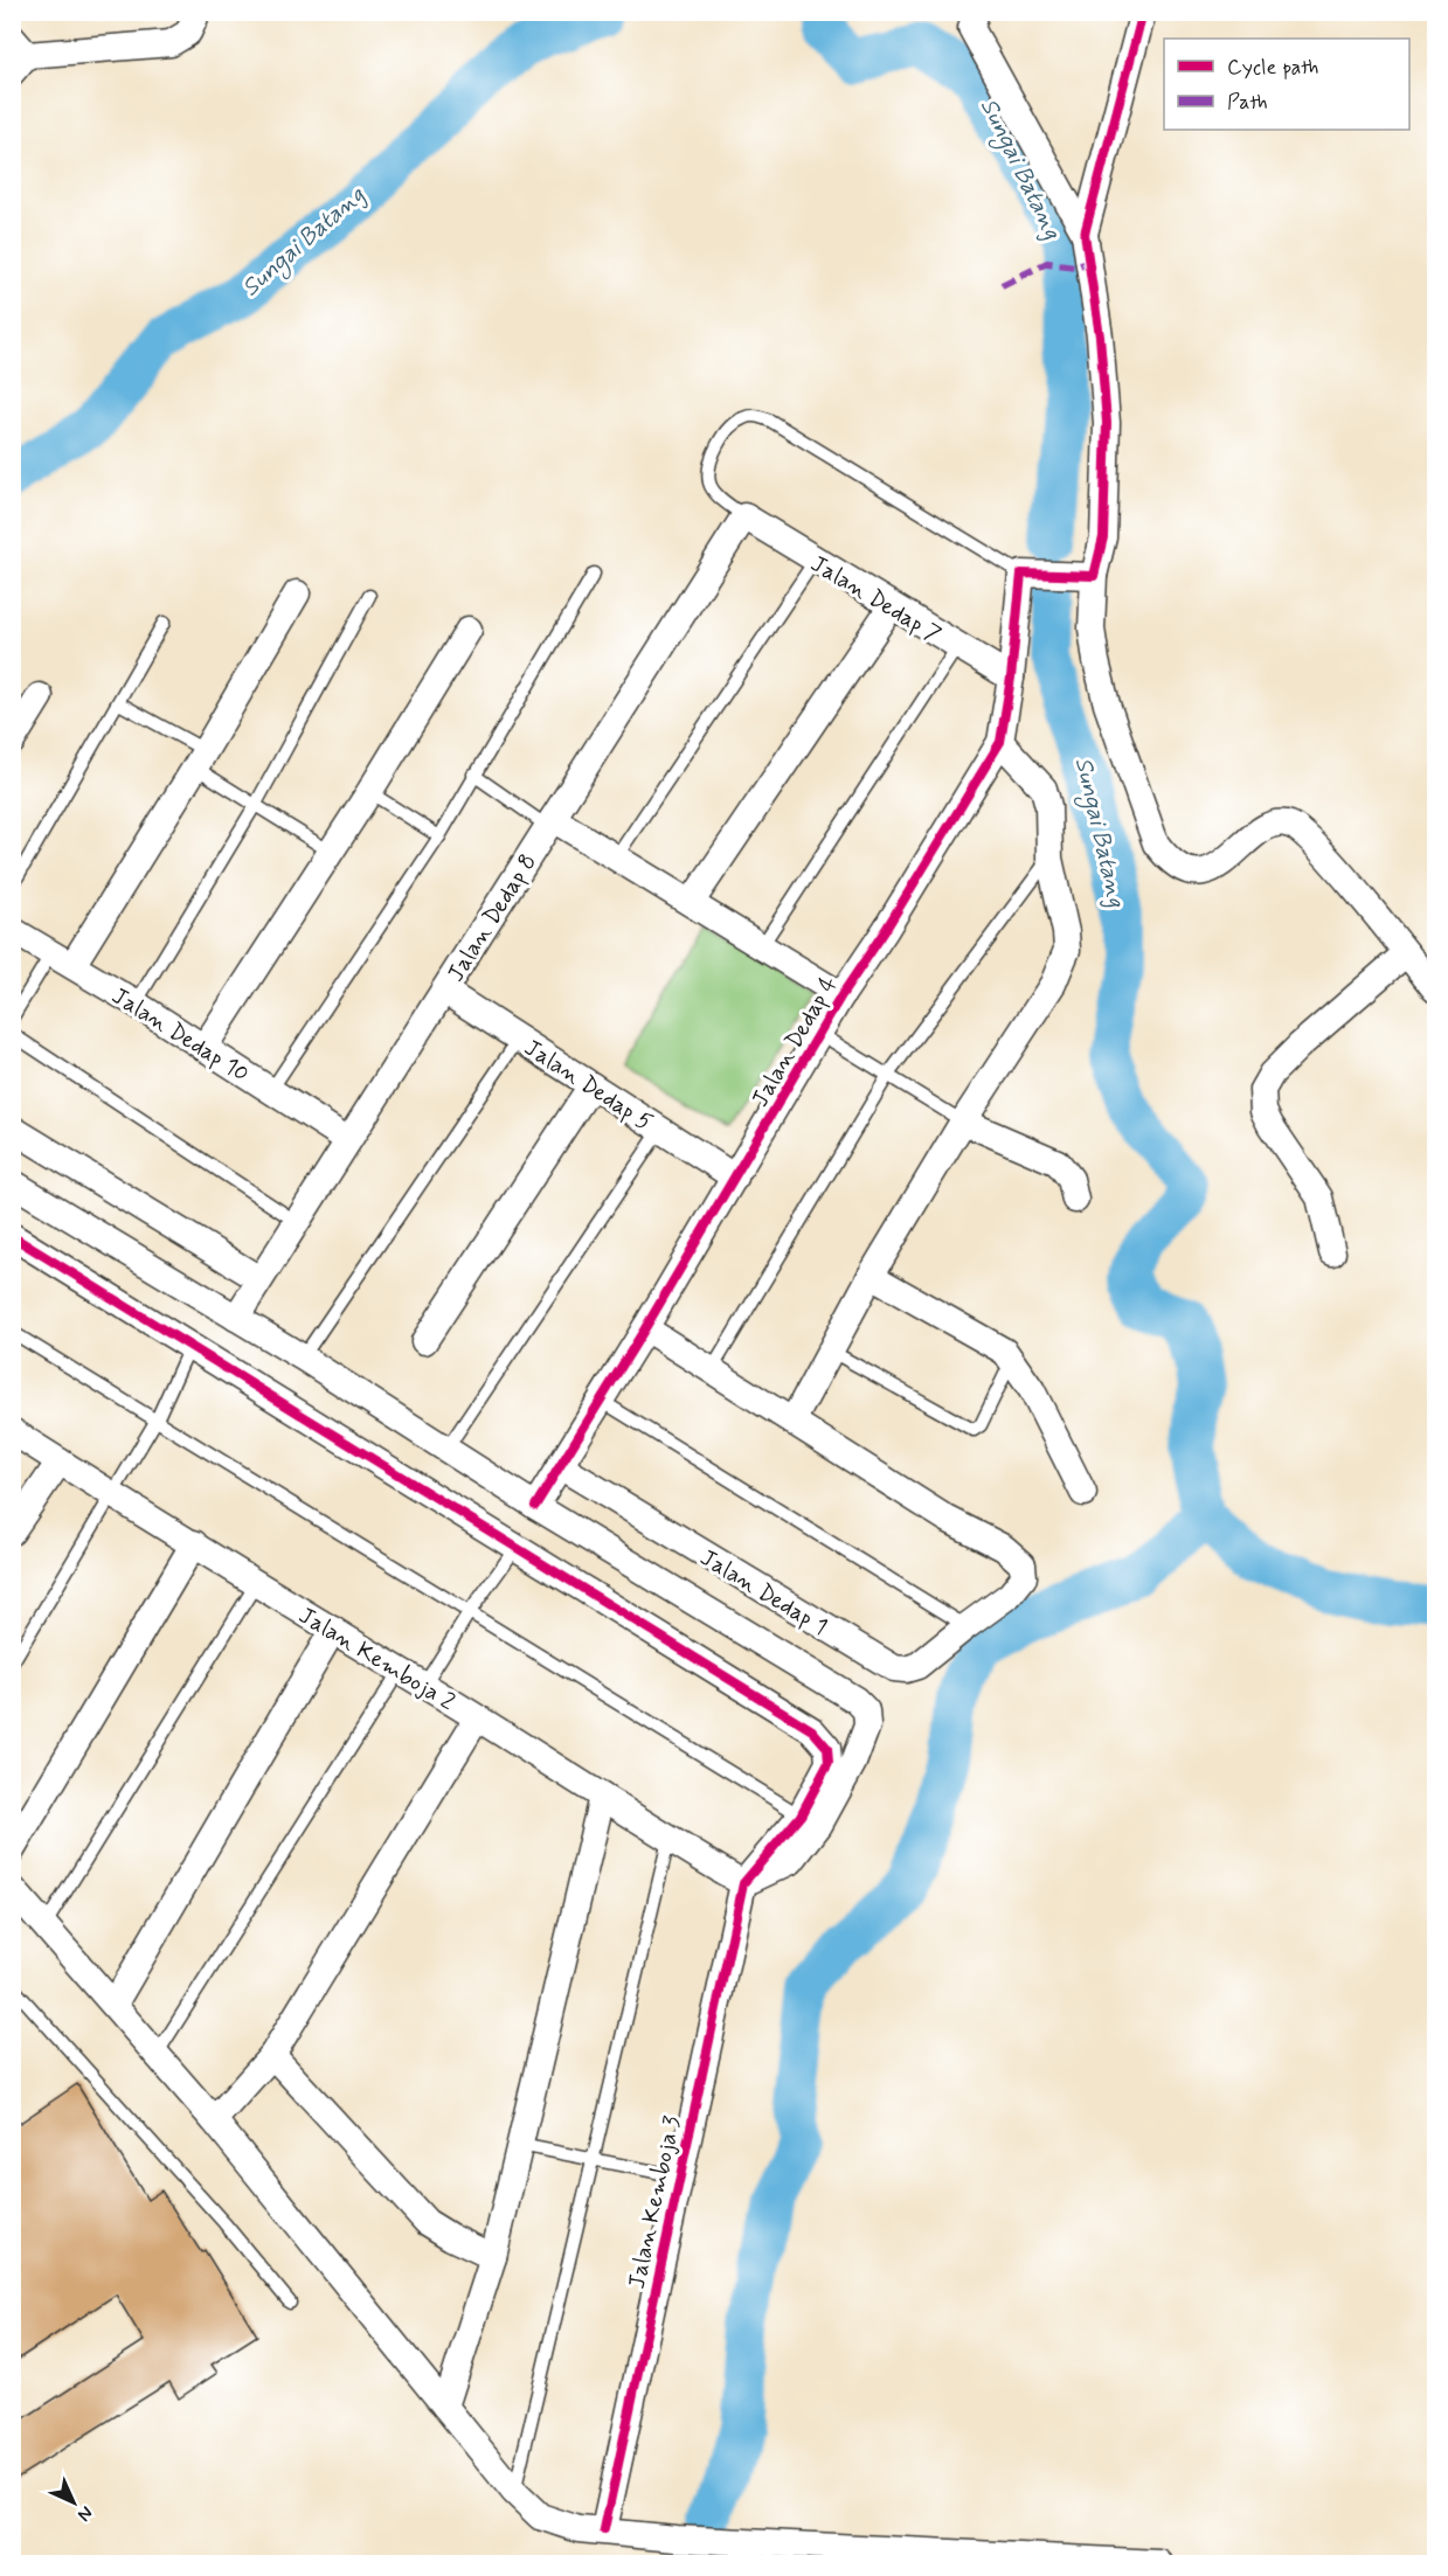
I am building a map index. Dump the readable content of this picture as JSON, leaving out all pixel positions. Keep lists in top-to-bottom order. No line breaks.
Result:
{"streets":{"street":["Jalan Dedap 7","Jalan Dedap 8","Jalan Dedap 10","Jalan Dedap 4","Jalan Dedap 5","Jalan Dedap 1","Jalan Kemboja 2","Jalan Kemboja 3"]},"crossings":[["Jalan Dedap 7","Jalan Dedap 8"],["Jalan Dedap 7","Jalan Dedap 4"],["Jalan Dedap 8","Jalan Dedap 10"],["Jalan Dedap 8","Jalan Dedap 5"],["Jalan Dedap 4","Jalan Dedap 5"],["Jalan Dedap 4","Jalan Dedap 1"],["Jalan Kemboja 2","Jalan Kemboja 3"]],"water":["Sungai Batang"],"legend":["Cycle path","Path"],"north":"bottom right"}
